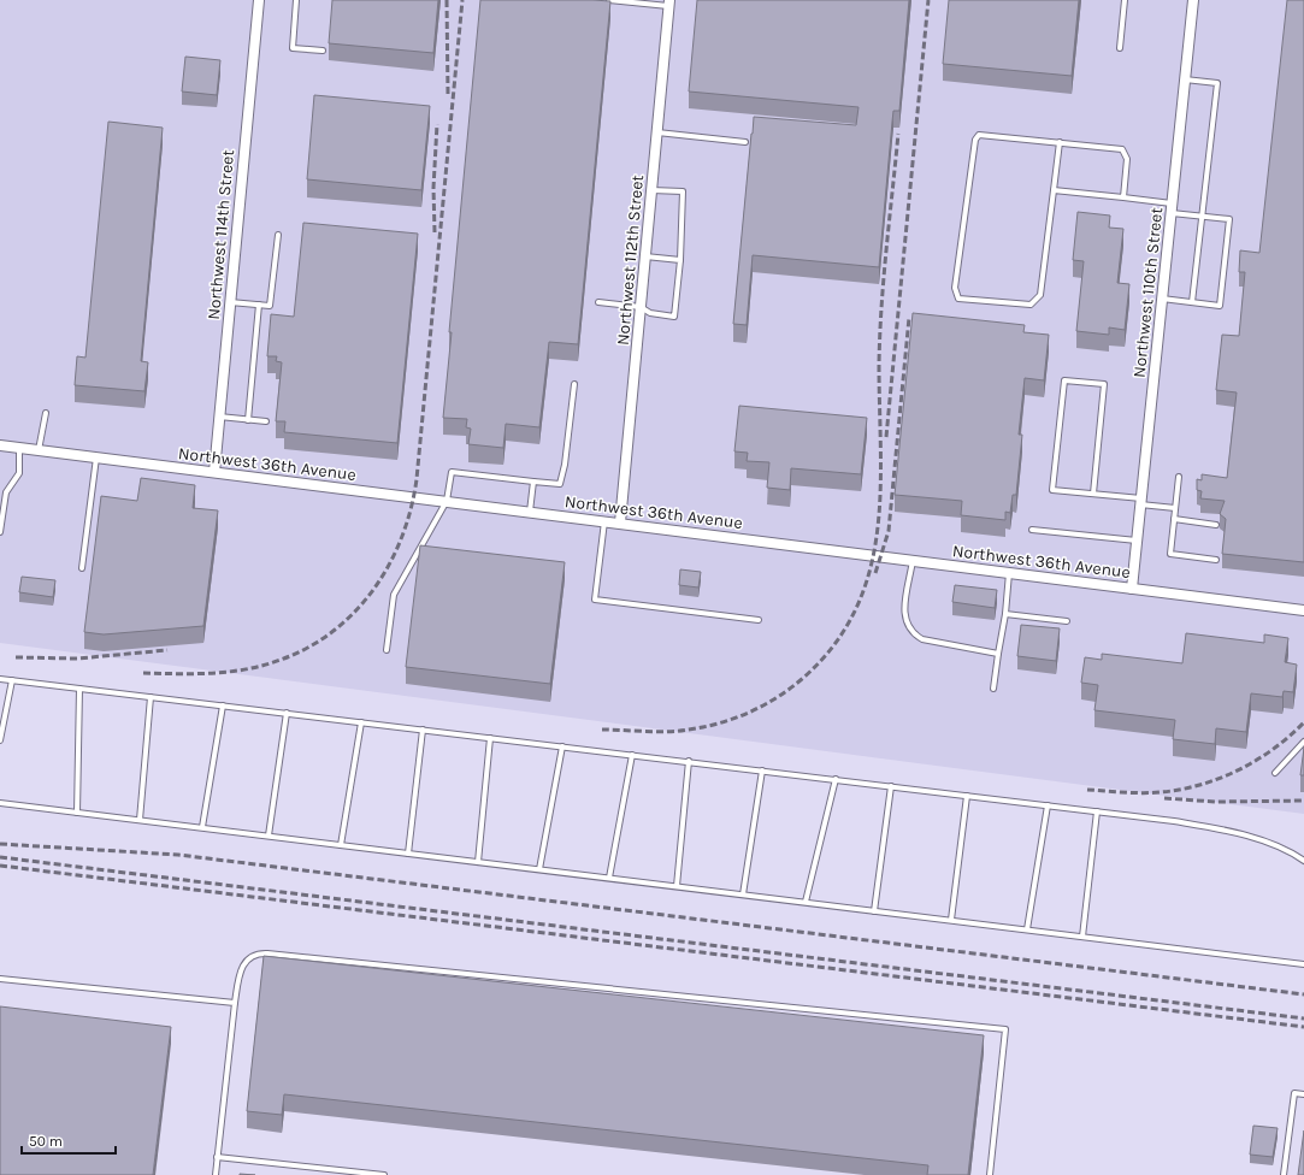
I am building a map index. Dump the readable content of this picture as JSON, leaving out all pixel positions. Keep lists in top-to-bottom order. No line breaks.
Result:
{"streets":{"street":["Northwest 114th Street","Northwest 112th Street","Northwest 110th Street","Northwest 36th Avenue"]},"crossings":[["Northwest 114th Street","Northwest 36th Avenue"],["Northwest 112th Street","Northwest 36th Avenue"],["Northwest 110th Street","Northwest 36th Avenue"]],"scale_bar":"50 m"}
